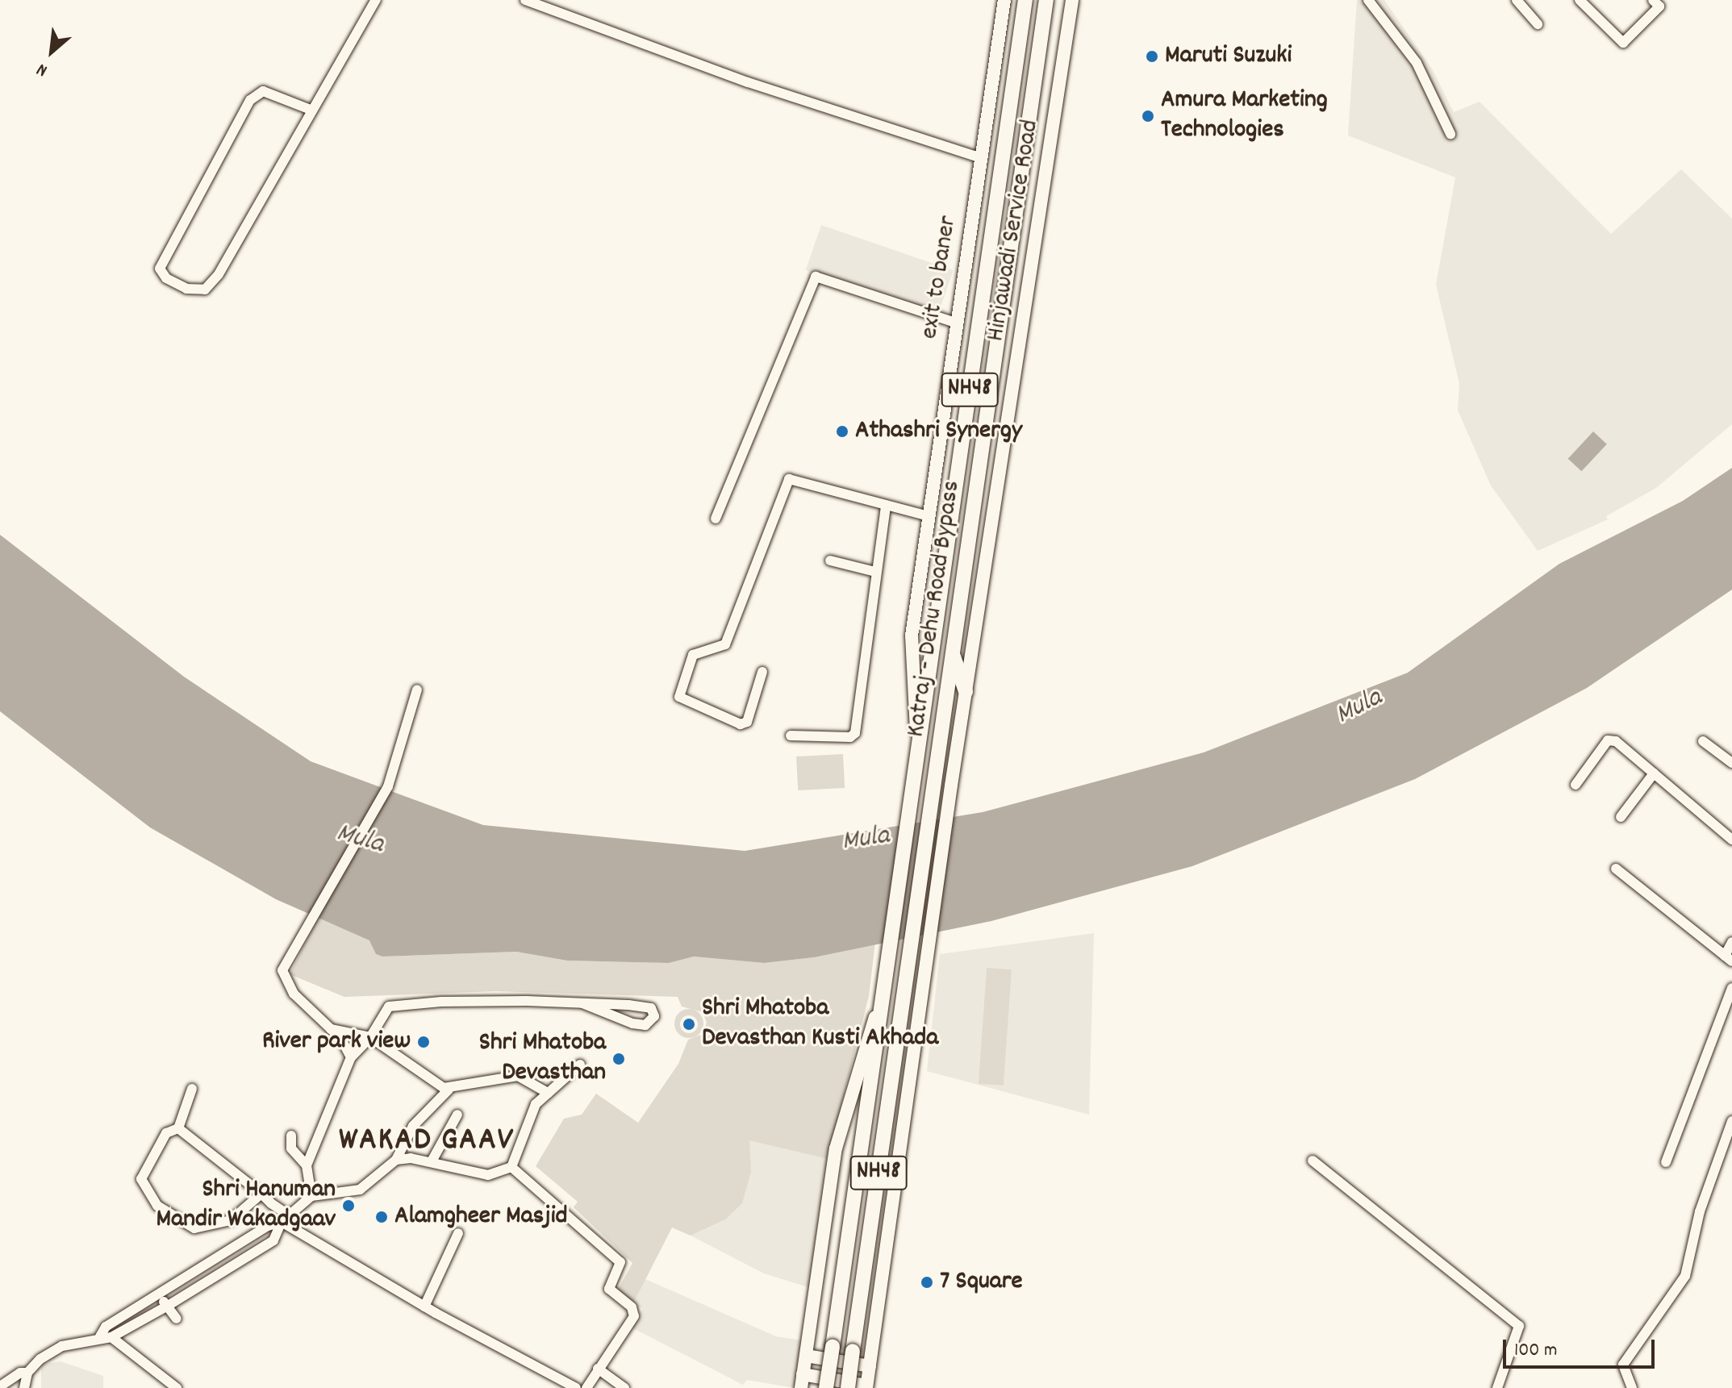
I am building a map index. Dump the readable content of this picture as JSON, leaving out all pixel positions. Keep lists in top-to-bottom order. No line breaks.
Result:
{"streets":{"highway":["NH48","Katraj - Dehu Road Bypass"],"main road":["Hinjawadi Service Road","exit to baner"]},"crossings":[["exit to baner","Katraj - Dehu Road Bypass"],["NH48","Katraj - Dehu Road Bypass"]],"districts":["WAKAD GAAV"],"water":["Mula"],"places":["Maruti Suzuki","Amura Marketing Technologies","Athashri Synergy","Shri Mhatoba Devasthan Kusti Akhada","River park view","Shri Mhatoba Devasthan","Shri Hanuman Mandir Wakadgaav","Alamgheer Masjid","7 Square"],"scale_bar":"100 m","north":"bottom left"}
